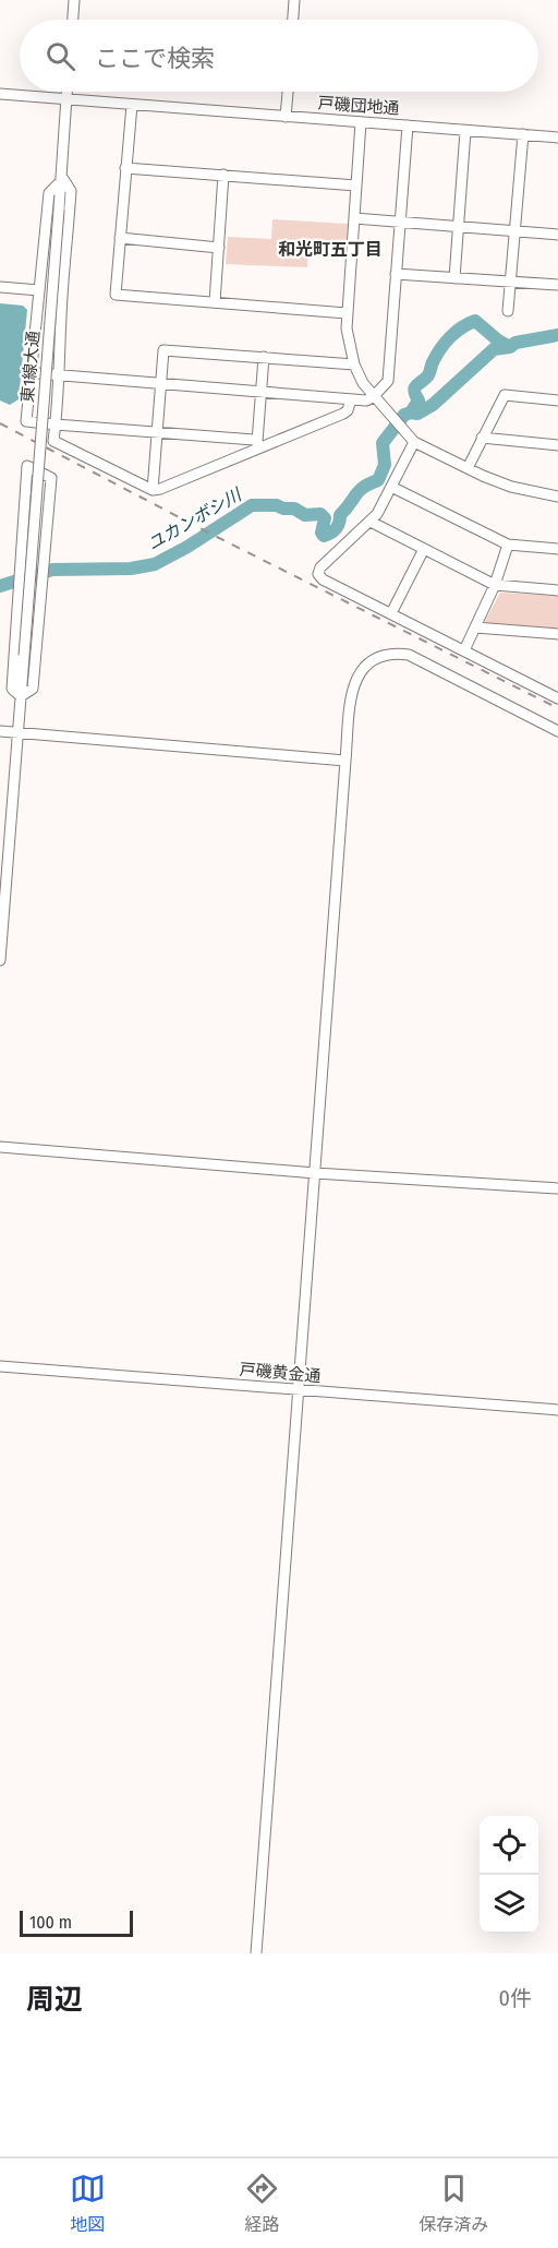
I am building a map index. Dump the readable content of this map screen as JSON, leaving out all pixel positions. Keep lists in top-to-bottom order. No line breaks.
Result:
{"streets":{"street":["戸磯団地通","東1線大通","戸磯黄金通"]},"crossings":[["戸磯団地通","東1線大通"]],"districts":["和光町五丁目"],"water":["ユカンボシ川"],"scale_bar":"100 m","page":{"search":"ここで検索","scale":"100 m","heading":["周辺","0件"],"nav":["地図","経路","保存済み"]}}
